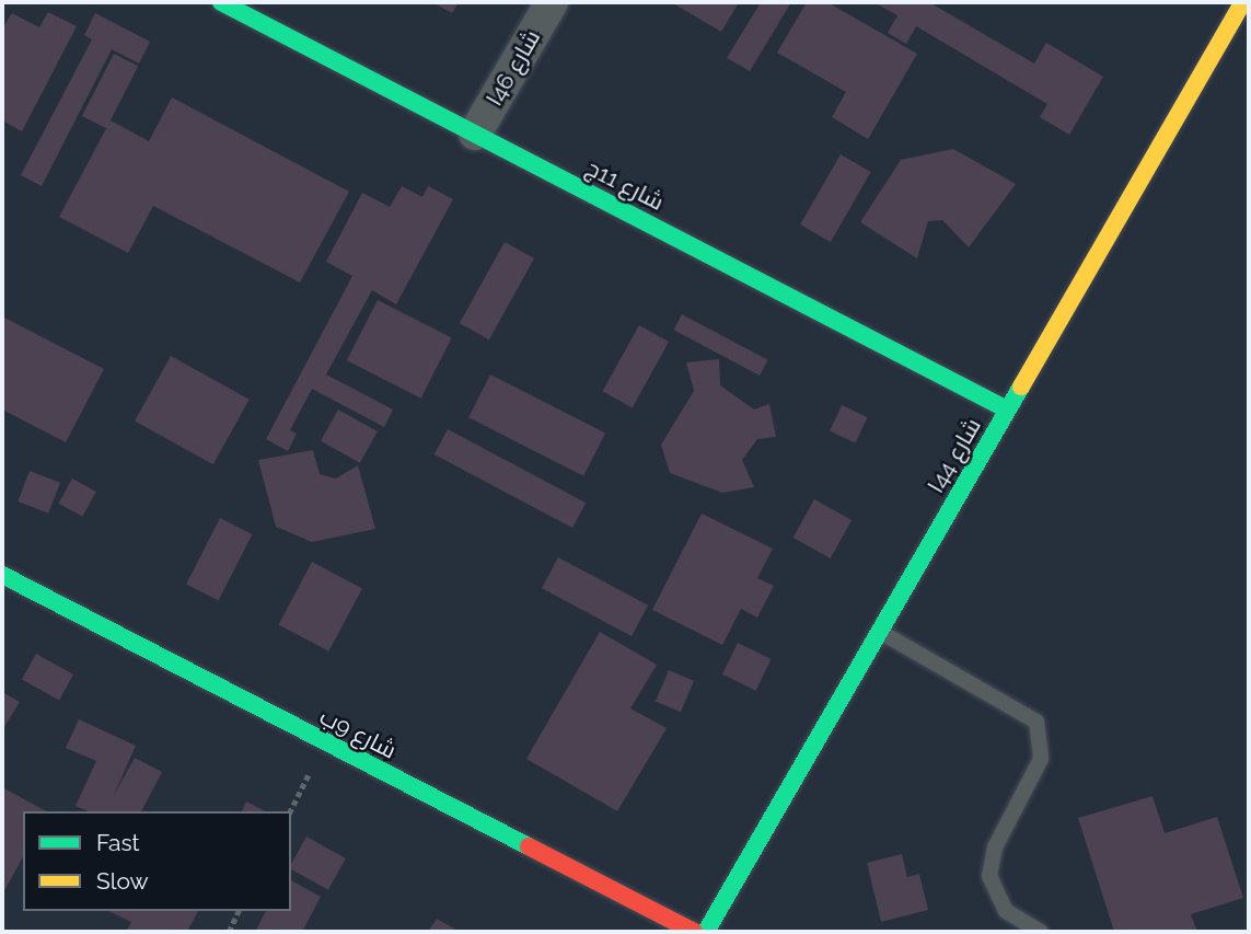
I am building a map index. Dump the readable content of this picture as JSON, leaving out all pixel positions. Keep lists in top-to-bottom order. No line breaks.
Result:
{"streets":{"street":["شارع 46ا","شارع 11ج","شارع 44ا","شارع 9ب"]},"crossings":[["شارع 46ا","شارع 11ج"],["شارع 11ج","شارع 44ا"]],"legend":["Fast","Slow"]}
